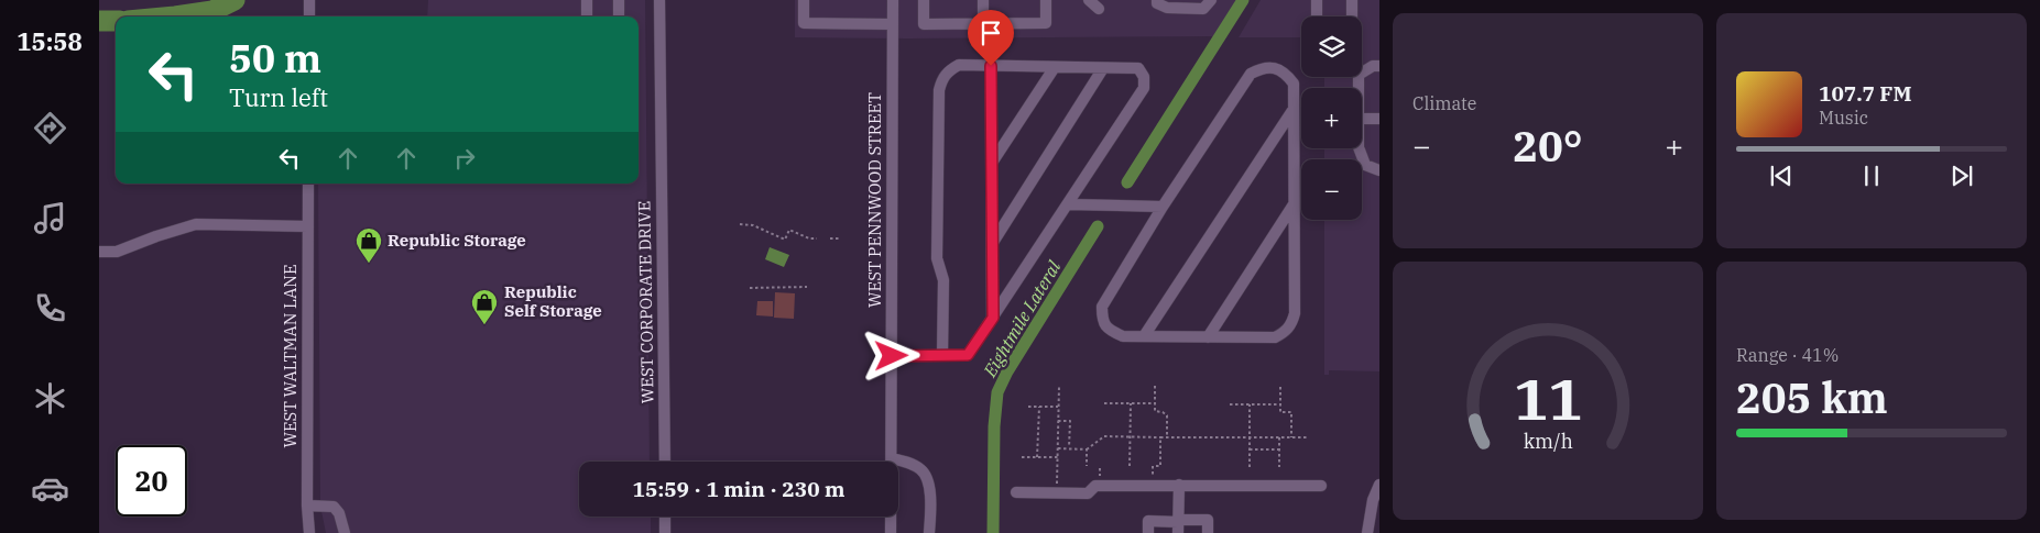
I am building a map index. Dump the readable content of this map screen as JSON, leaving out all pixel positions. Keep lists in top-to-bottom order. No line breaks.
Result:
{"streets":{"street":["WEST PENNWOOD STREET","WEST CORPORATE DRIVE","WEST WALTMAN LANE"]},"water":["Eightmile Lateral"],"places":{"shop":["Republic Storage","Republic Self Storage"]},"page":{"tabs":"15:58","tile":["Climate",["Range · 41%","205 km"]],"map_buttons":["+","−"],"turn":["50 m","Turn left"],"song":["107.7 FM","Music"],"heat":["−","20°","+"],"limit":"20","trip":"15:59 · 1 min · 230 m","gauge":["11","km/h"]}}
